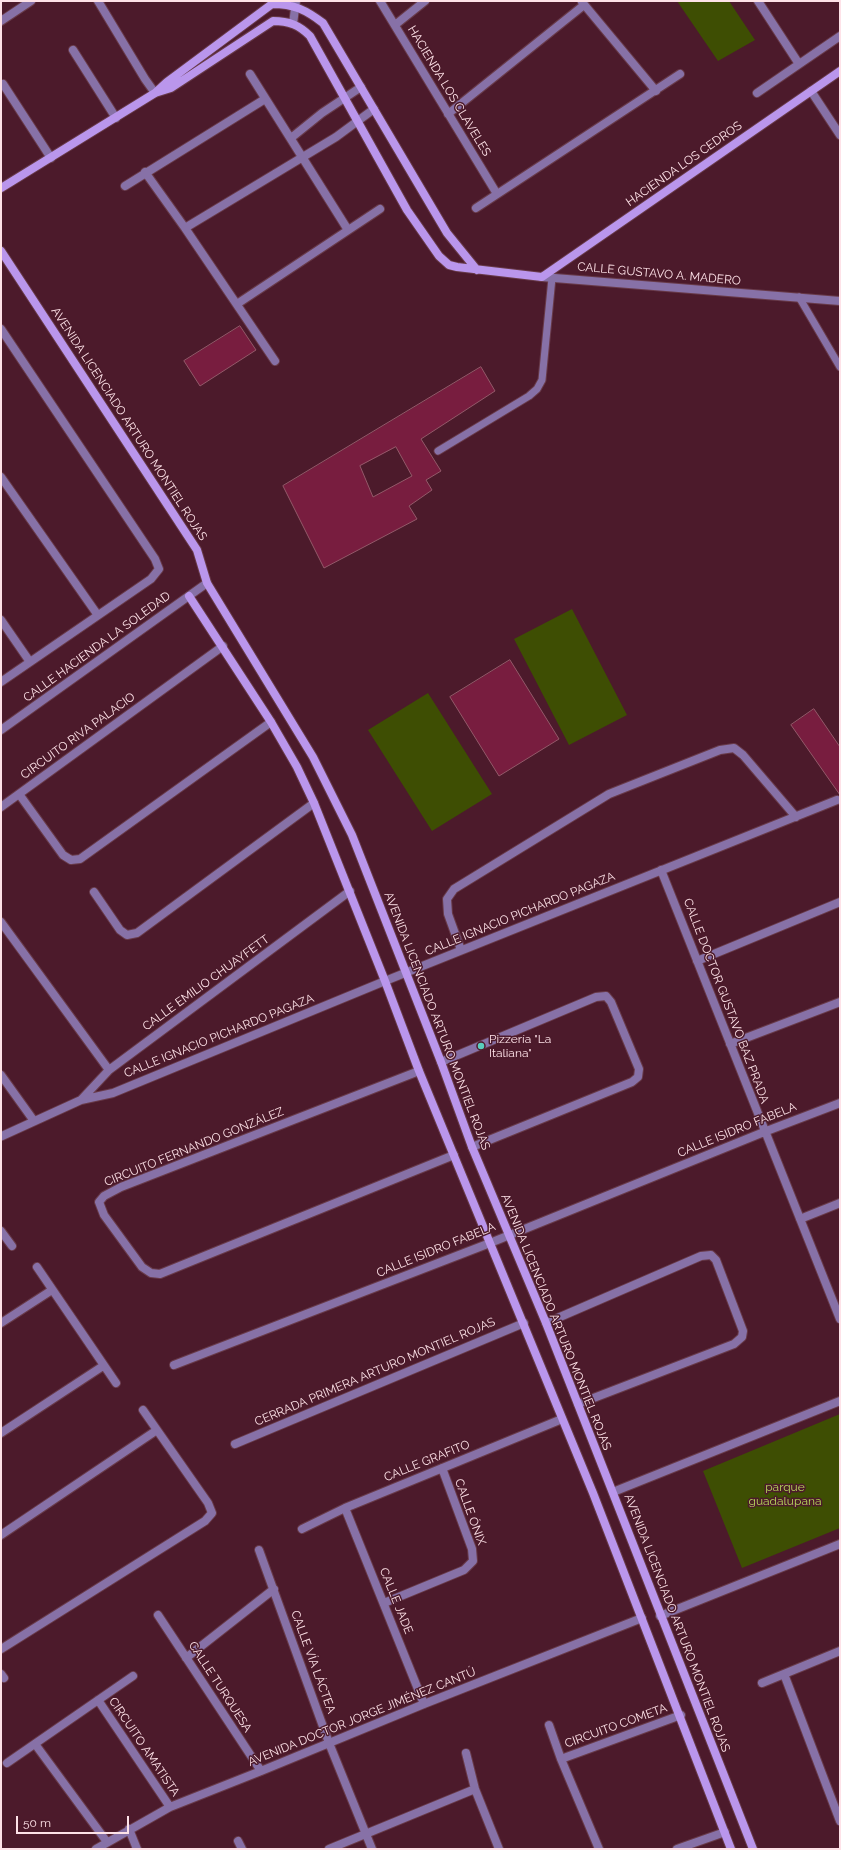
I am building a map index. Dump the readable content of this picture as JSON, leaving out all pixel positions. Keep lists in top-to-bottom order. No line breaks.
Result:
{"streets":{"main road":["HACIENDA LOS CEDROS","CALLE GUSTAVO A. MADERO","AVENIDA LICENCIADO ARTURO MONTIEL ROJAS"],"street":["HACIENDA LOS CLAVELES","CALLE HACIENDA LA SOLEDAD","CIRCUITO RIVA PALACIO","CALLE IGNACIO PICHARDO PAGAZA","CALLE EMILIO CHUAYFETT","CALLE DOCTOR GUSTAVO BAZ PRADA","CALLE ISIDRO FABELA","CIRCUITO FERNANDO GONZÁLEZ","CERRADA PRIMERA ARTURO MONTIEL ROJAS","CALLE GRAFITO","CALLE ÓNIX","CALLE JADE","CALLE VÍA LÁCTEA","CALLE TURQUESA","AVENIDA DOCTOR JORGE JIMÉNEZ CANTÚ","CIRCUITO COMETA","CIRCUITO AMATISTA"]},"crossings":[["HACIENDA LOS CEDROS","CALLE GUSTAVO A. MADERO"],["AVENIDA LICENCIADO ARTURO MONTIEL ROJAS","CALLE HACIENDA LA SOLEDAD"],["AVENIDA LICENCIADO ARTURO MONTIEL ROJAS","CALLE IGNACIO PICHARDO PAGAZA"],["AVENIDA LICENCIADO ARTURO MONTIEL ROJAS","CALLE ISIDRO FABELA"],["CALLE IGNACIO PICHARDO PAGAZA","CALLE EMILIO CHUAYFETT"],["CALLE IGNACIO PICHARDO PAGAZA","CALLE DOCTOR GUSTAVO BAZ PRADA"],["CALLE DOCTOR GUSTAVO BAZ PRADA","CALLE ISIDRO FABELA"],["CALLE GRAFITO","CALLE ÓNIX"],["CALLE GRAFITO","CALLE JADE"],["CALLE ÓNIX","CALLE JADE"],["CALLE JADE","AVENIDA DOCTOR JORGE JIMÉNEZ CANTÚ"],["CALLE VÍA LÁCTEA","AVENIDA DOCTOR JORGE JIMÉNEZ CANTÚ"],["CALLE TURQUESA","AVENIDA DOCTOR JORGE JIMÉNEZ CANTÚ"],["AVENIDA DOCTOR JORGE JIMÉNEZ CANTÚ","CIRCUITO AMATISTA"]],"parks":["parque guadalupana"],"places":["Pizzería \"La Italiana\""],"scale_bar":"50 m"}
